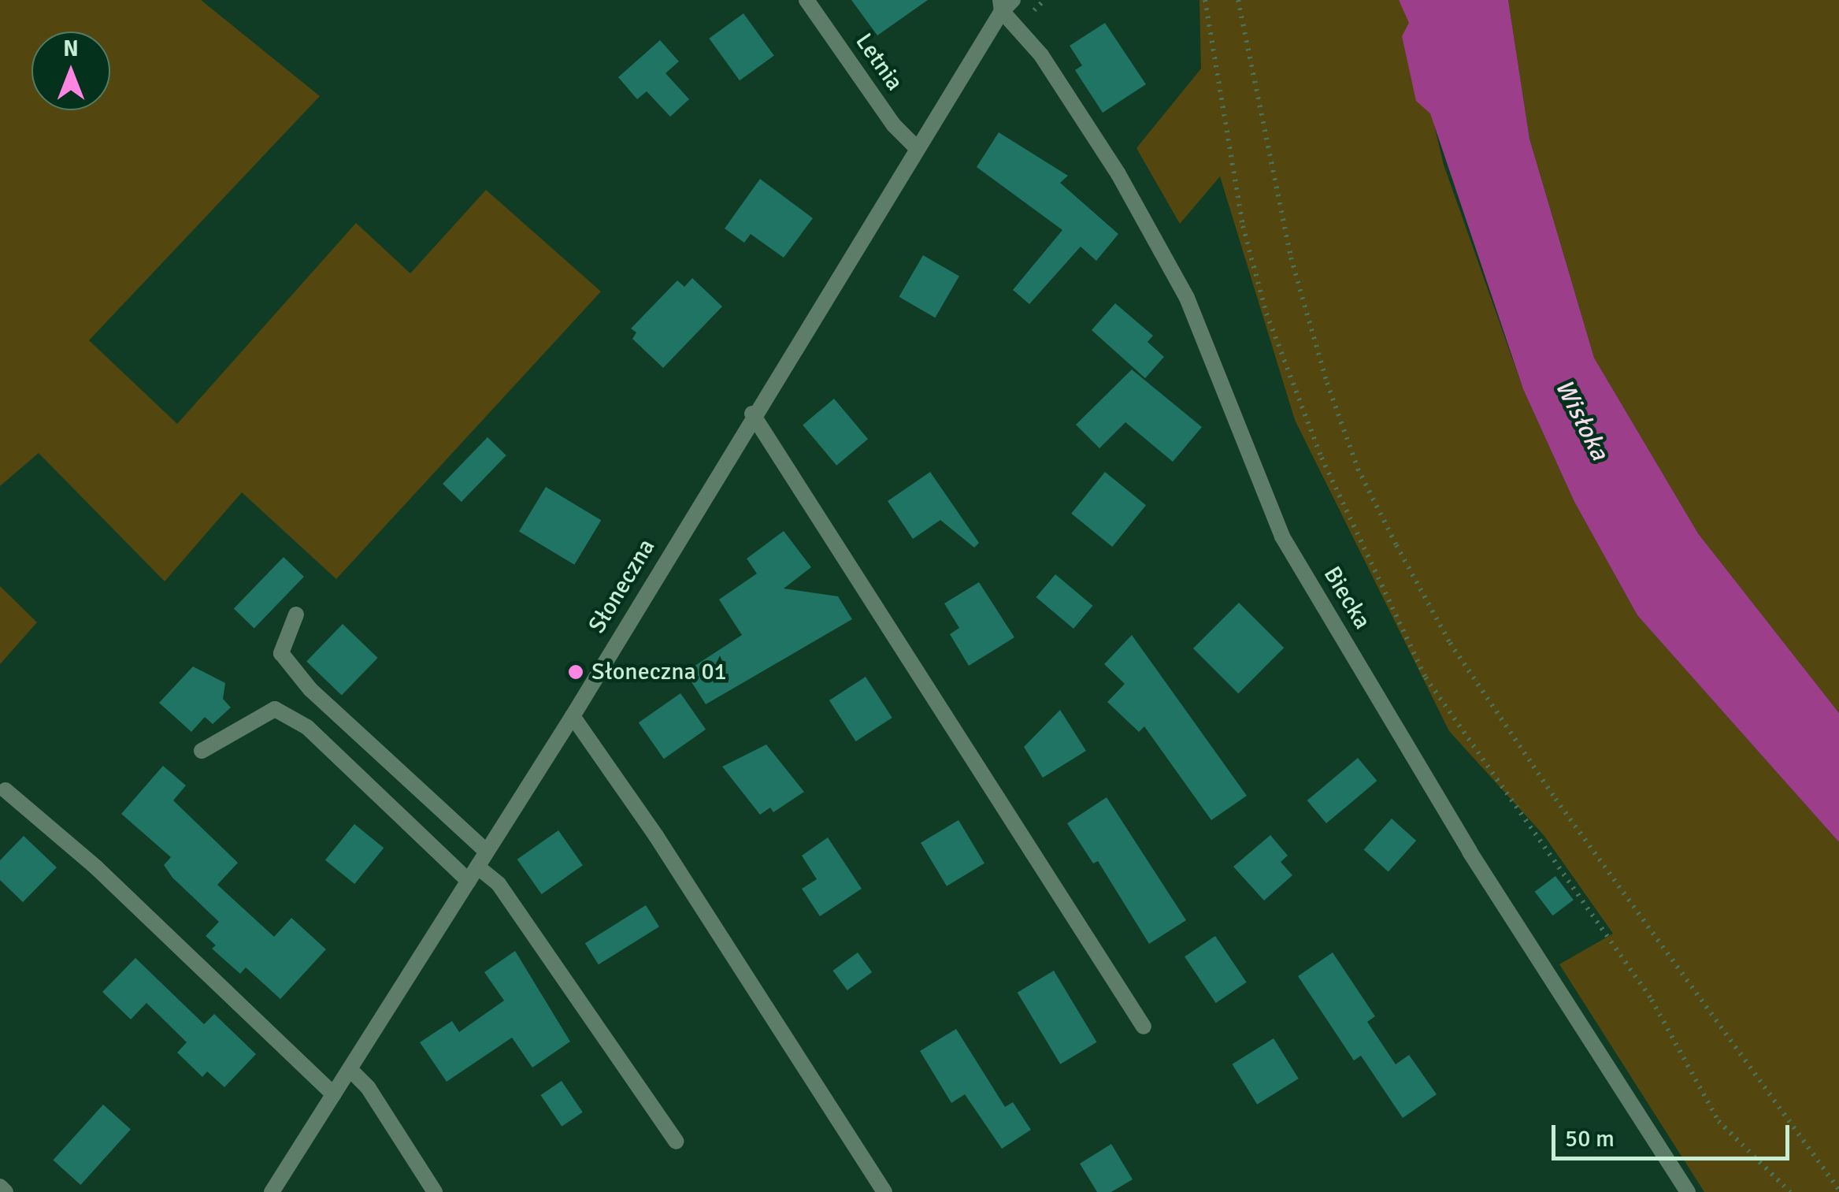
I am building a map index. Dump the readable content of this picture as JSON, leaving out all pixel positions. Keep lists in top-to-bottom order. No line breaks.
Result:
{"streets":{"street":["Letnia","Słoneczna","Biecka"]},"crossings":[["Letnia","Słoneczna"],["Słoneczna","Biecka"]],"water":["Wisłoka"],"places":["Słoneczna 01"],"scale_bar":"50 m","north":"top"}
